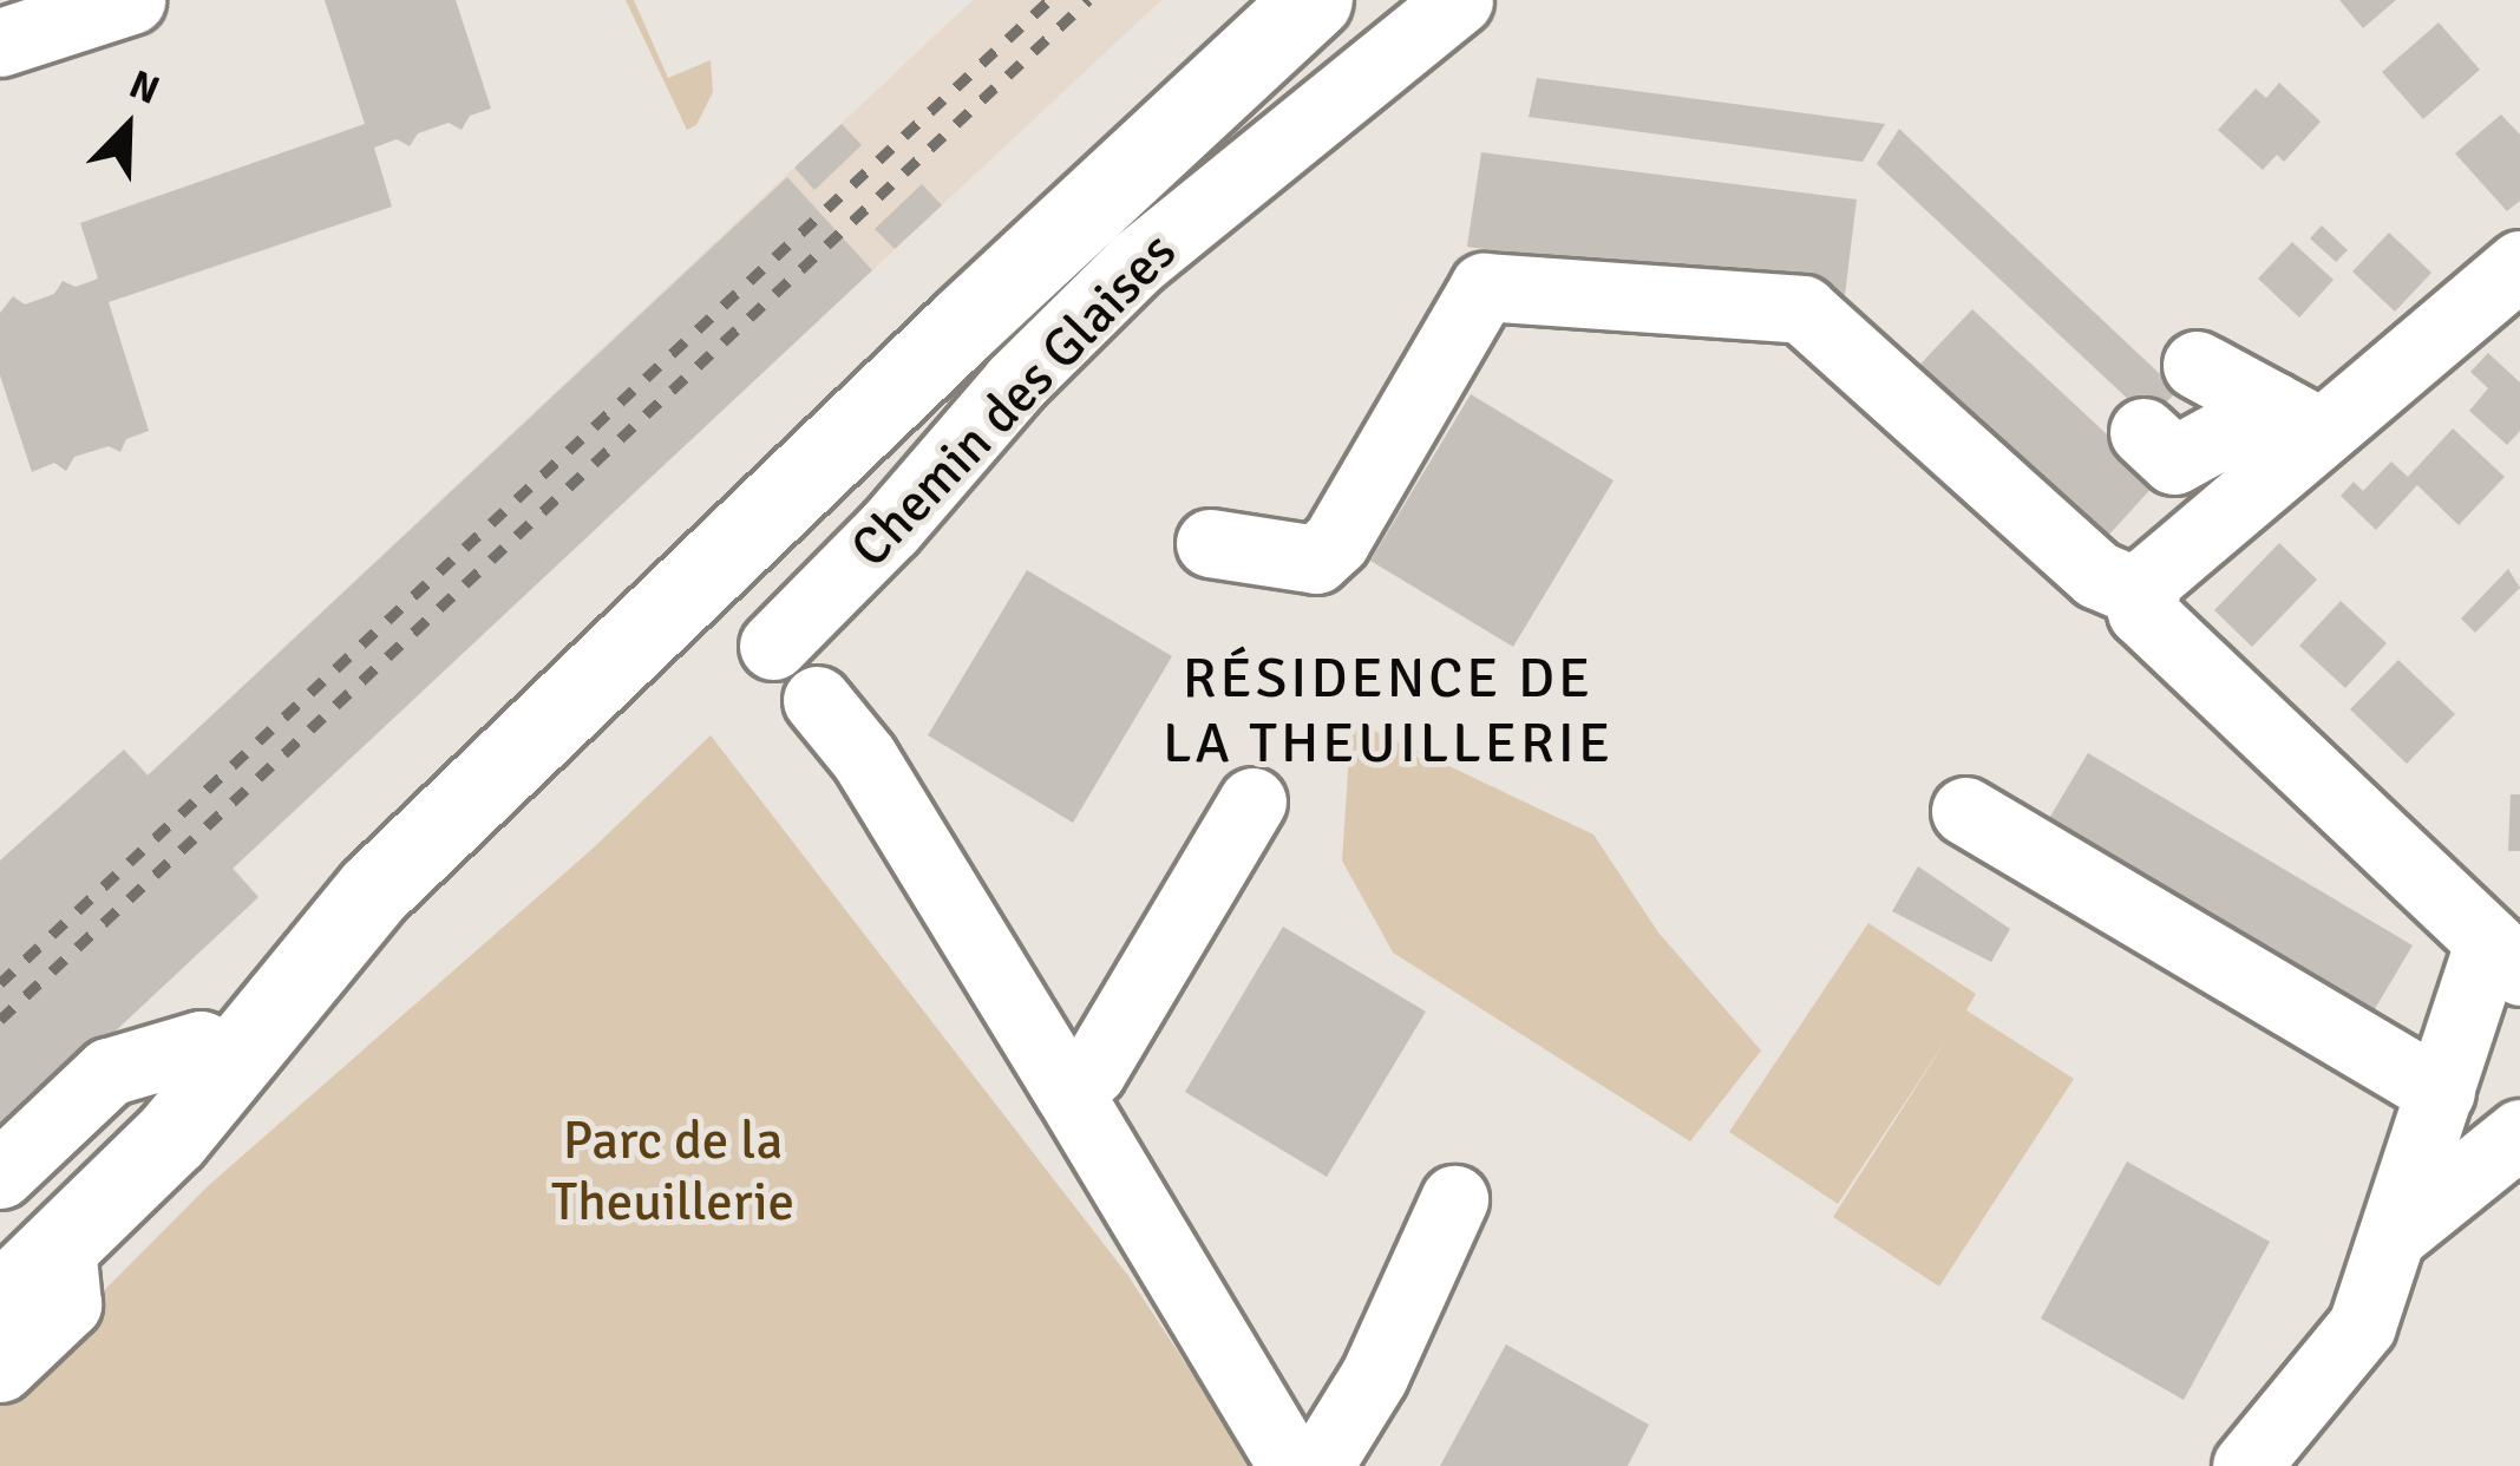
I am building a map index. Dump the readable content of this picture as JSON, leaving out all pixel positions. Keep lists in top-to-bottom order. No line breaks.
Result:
{"streets":{"street":["Chemin des Glaises"]},"districts":["RÉSIDENCE DE LA THEUILLERIE"],"parks":["Parc de la Theuillerie"],"north":"top right"}
